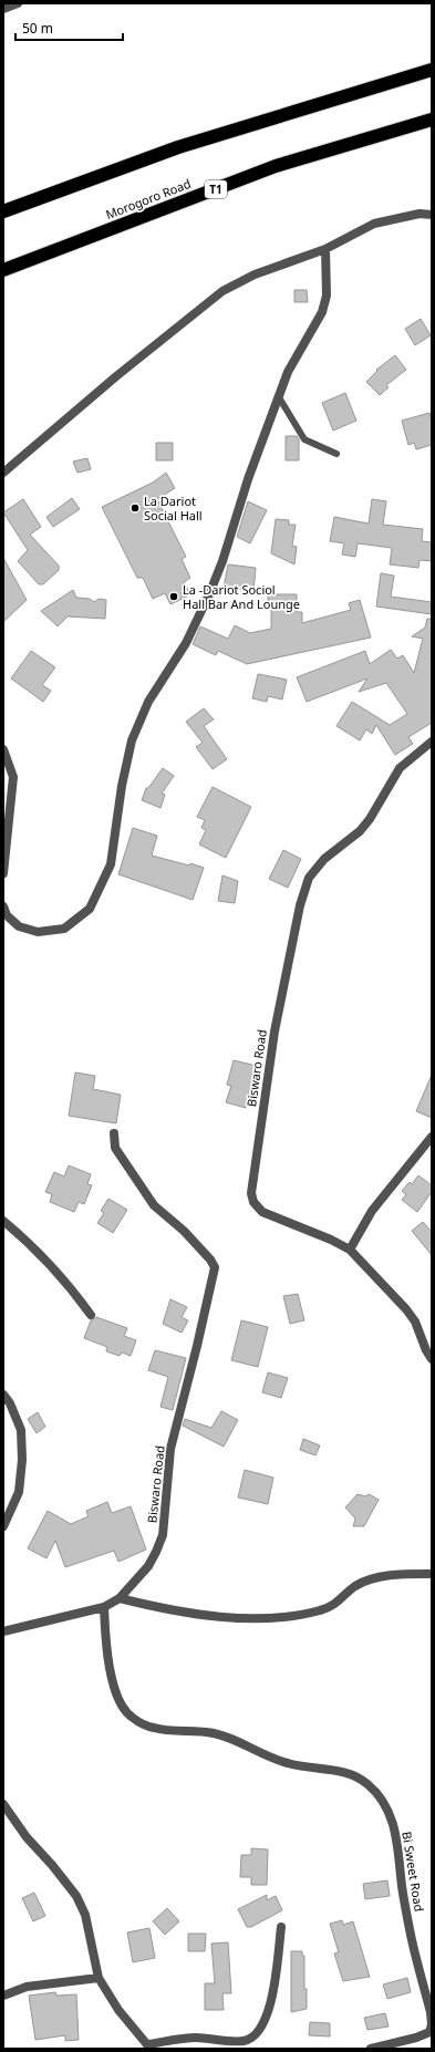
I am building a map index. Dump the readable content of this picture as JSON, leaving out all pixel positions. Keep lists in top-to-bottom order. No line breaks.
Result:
{"streets":{"highway":["T1","Morogoro Road"],"street":["Biswaro Road","Bi Sweet Road"]},"crossings":[["Biswaro Road","Bi Sweet Road"]],"places":["La Dariot Social Hall","La -Dariot Sociol Hall Bar And Lounge"],"scale_bar":"50 m"}
